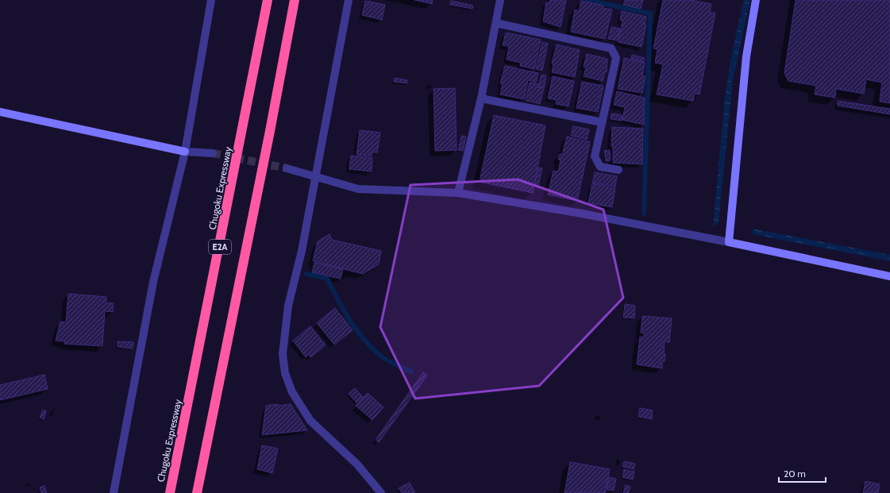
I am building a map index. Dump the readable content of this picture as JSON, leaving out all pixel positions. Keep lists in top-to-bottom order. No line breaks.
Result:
{"streets":{"highway":["Chugoku Expressway","E2A"]},"scale_bar":"20 m"}
